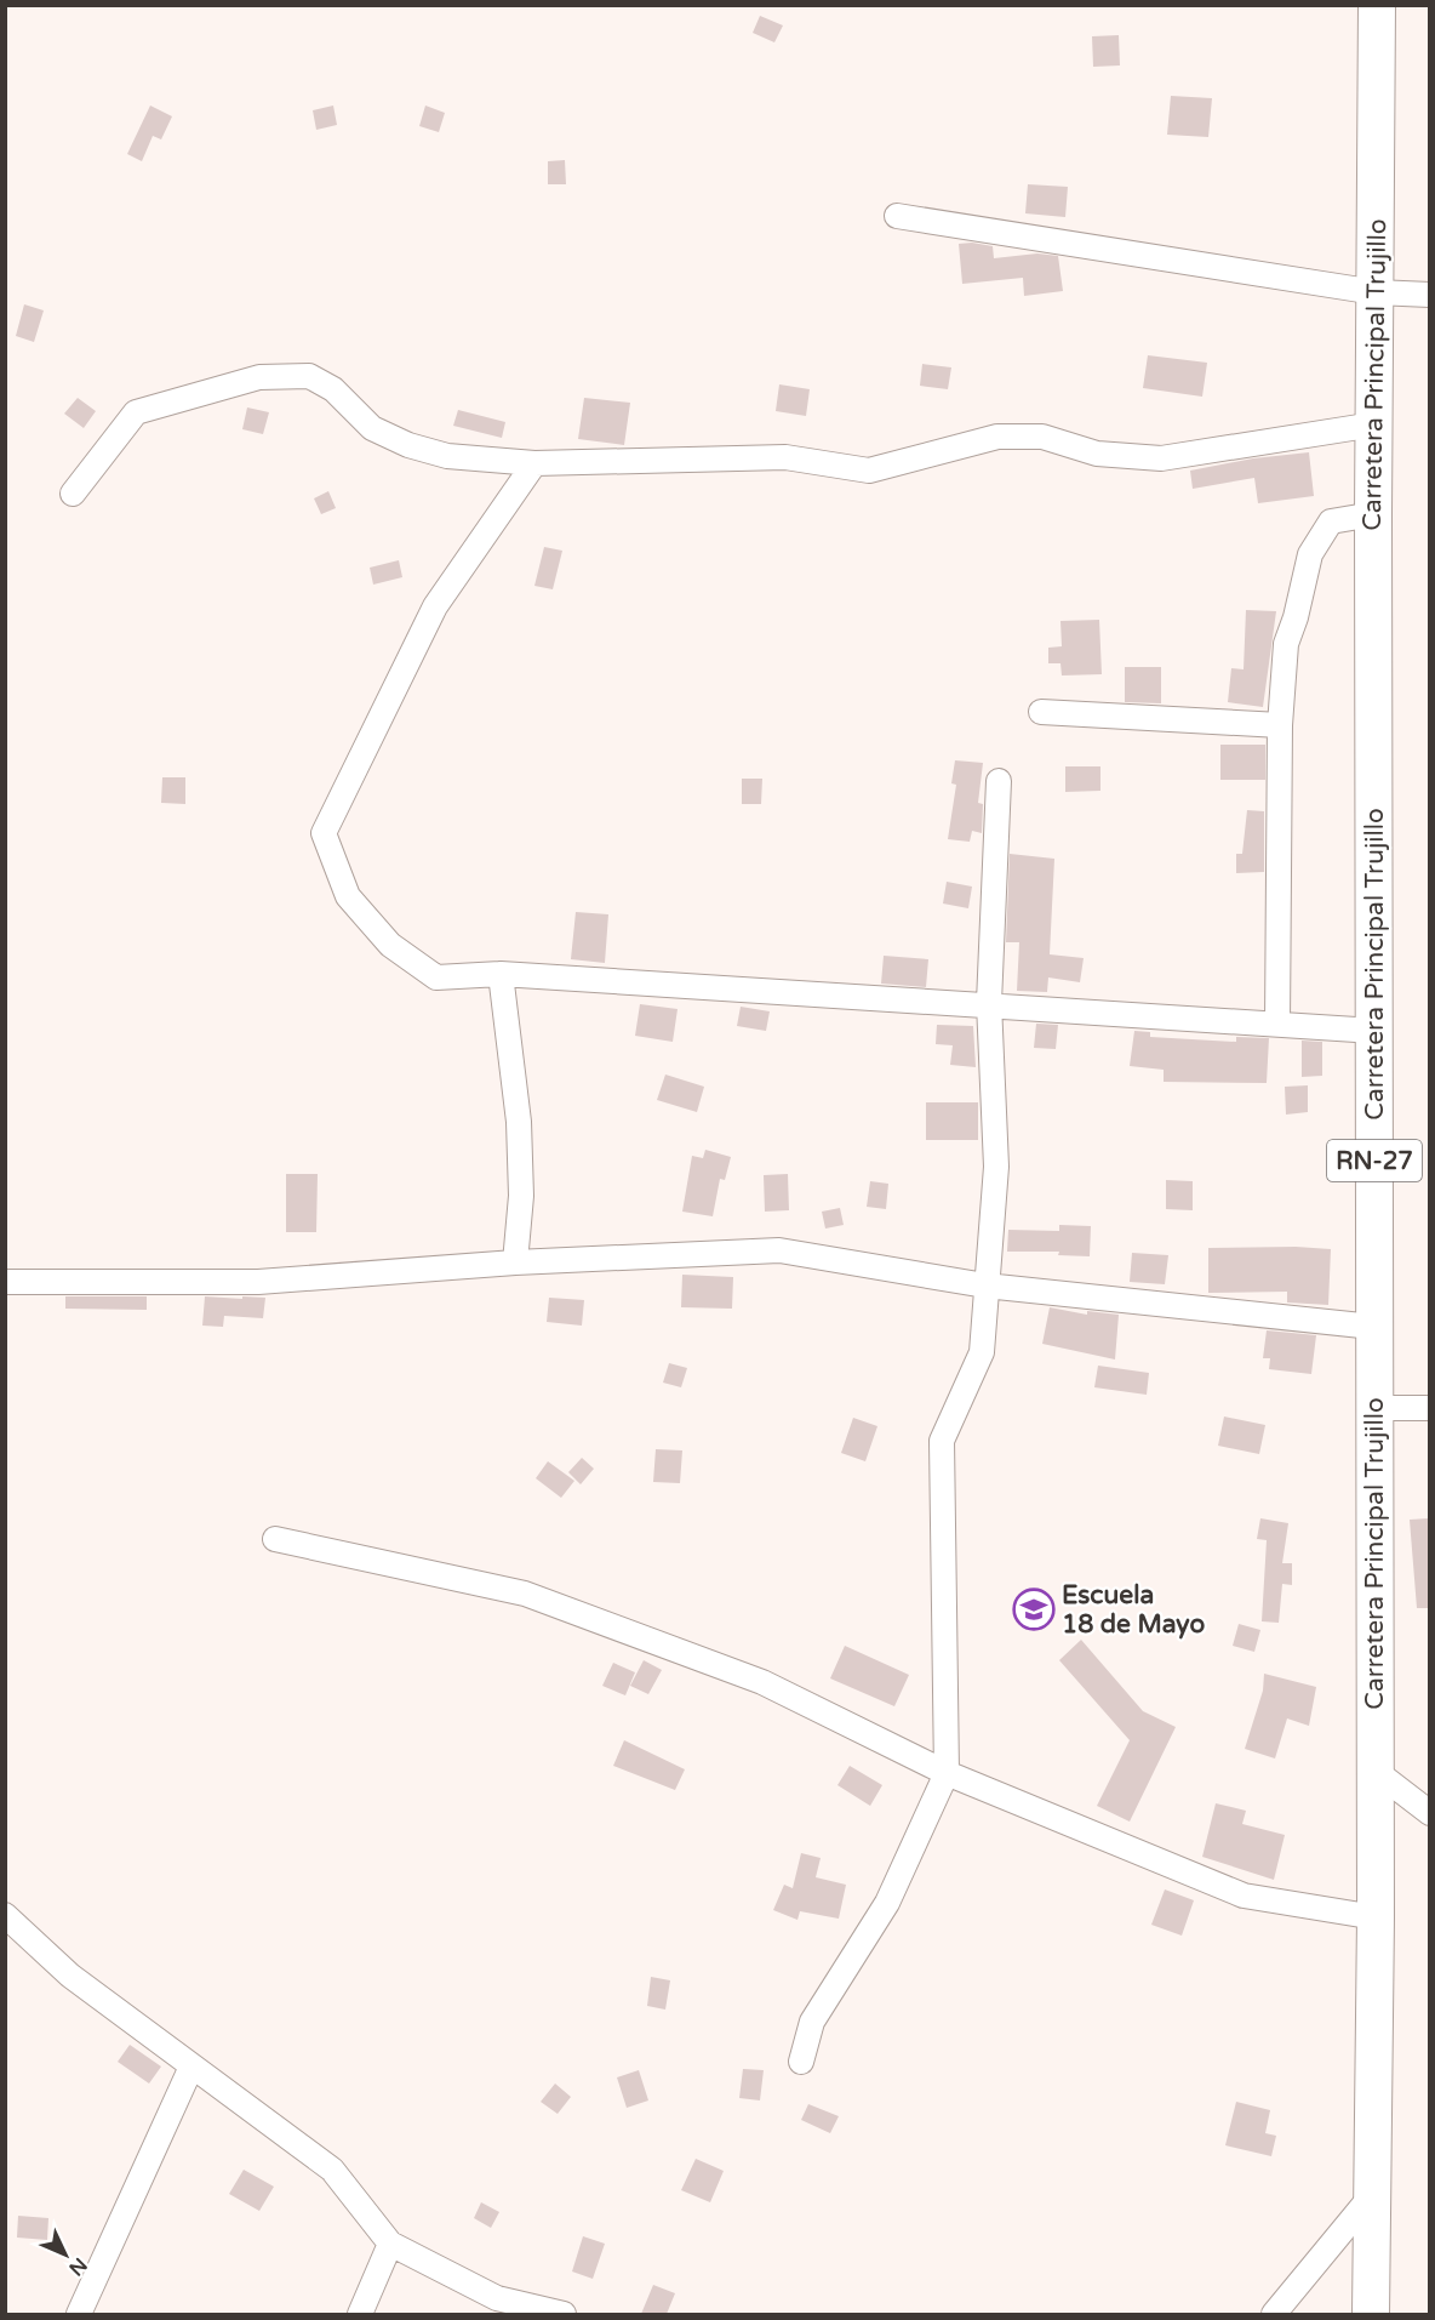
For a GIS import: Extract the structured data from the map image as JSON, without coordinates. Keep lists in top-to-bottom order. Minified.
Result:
{"streets":{"main road":["Carretera Principal Trujillo","RN-27"]},"places":{"school or university":["Escuela 18 de Mayo"]},"north":"bottom right"}
